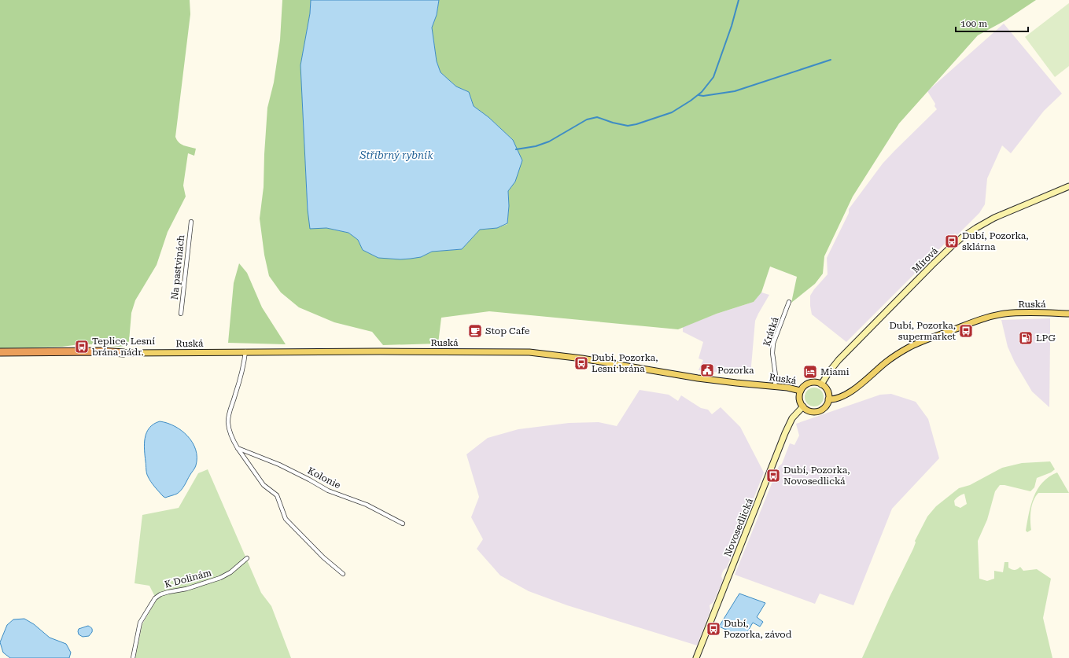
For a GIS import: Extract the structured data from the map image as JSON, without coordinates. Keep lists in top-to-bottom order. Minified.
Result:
{"streets":{"main road":["Ruská"],"street":["Mírová","Na pastvinách","Krátká","Kolonie","Novosedlická","K Dolinám"]},"crossings":[["Mírová","Ruská"],["Mírová","Novosedlická"],["Ruská","Krátká"],["Ruská","Novosedlická"]],"water":["Stříbrný rybník"],"places":{"bus stop":["Dubí, Pozorka, sklárna","Dubí, Pozorka, supermarket","Teplice, Lesní brána nádr.","Dubí, Pozorka, Lesní brána","Dubí, Pozorka, Novosedlická","Dubí, Pozorka, závod"],"cafe":["Stop Cafe"],"fuel station":["LPG"],"public building":["Pozorka"],"hotel":["Miami"]},"scale_bar":"100 m"}
